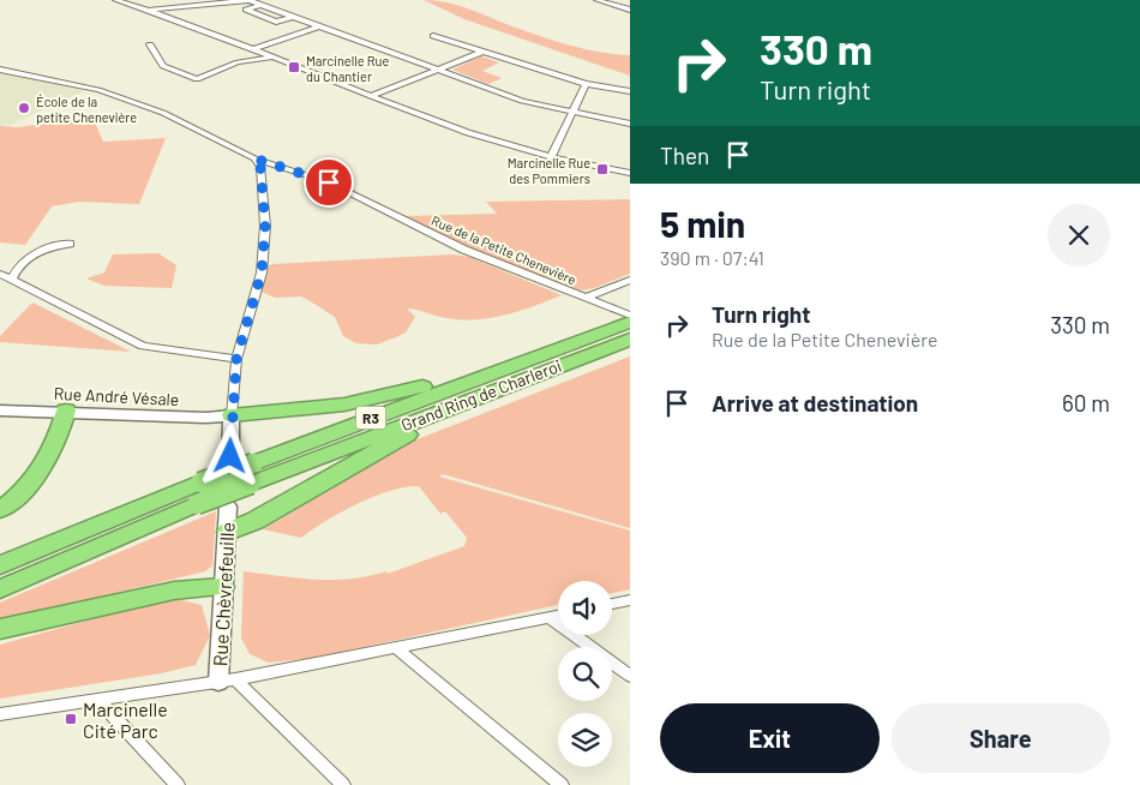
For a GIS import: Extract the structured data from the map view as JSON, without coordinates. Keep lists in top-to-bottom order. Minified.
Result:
{"streets":{"highway":["Grand Ring de Charleroi","R3"],"street":["Rue de la Petite Chenevière","Rue André Vésale","Rue Chèvrefeuille"]},"crossings":[["Rue de la Petite Chenevière","Grand Ring de Charleroi"]],"places":{"transit":["Marcinelle Rue du Chantier","Marcinelle Rue des Pommiers","Marcinelle Cité Parc"],"other":["École de la petite Chenevière"]},"page":{"turn":["330 m","Turn right"],"then":"Then","heading":["5 min","390 m · 07:41"],"list":[{"name":"Turn right","note":"Rue de la Petite Chenevière","value":"330 m"},{"name":"Arrive at destination","value":"60 m"}],"buttons":["Exit","Share"]}}
